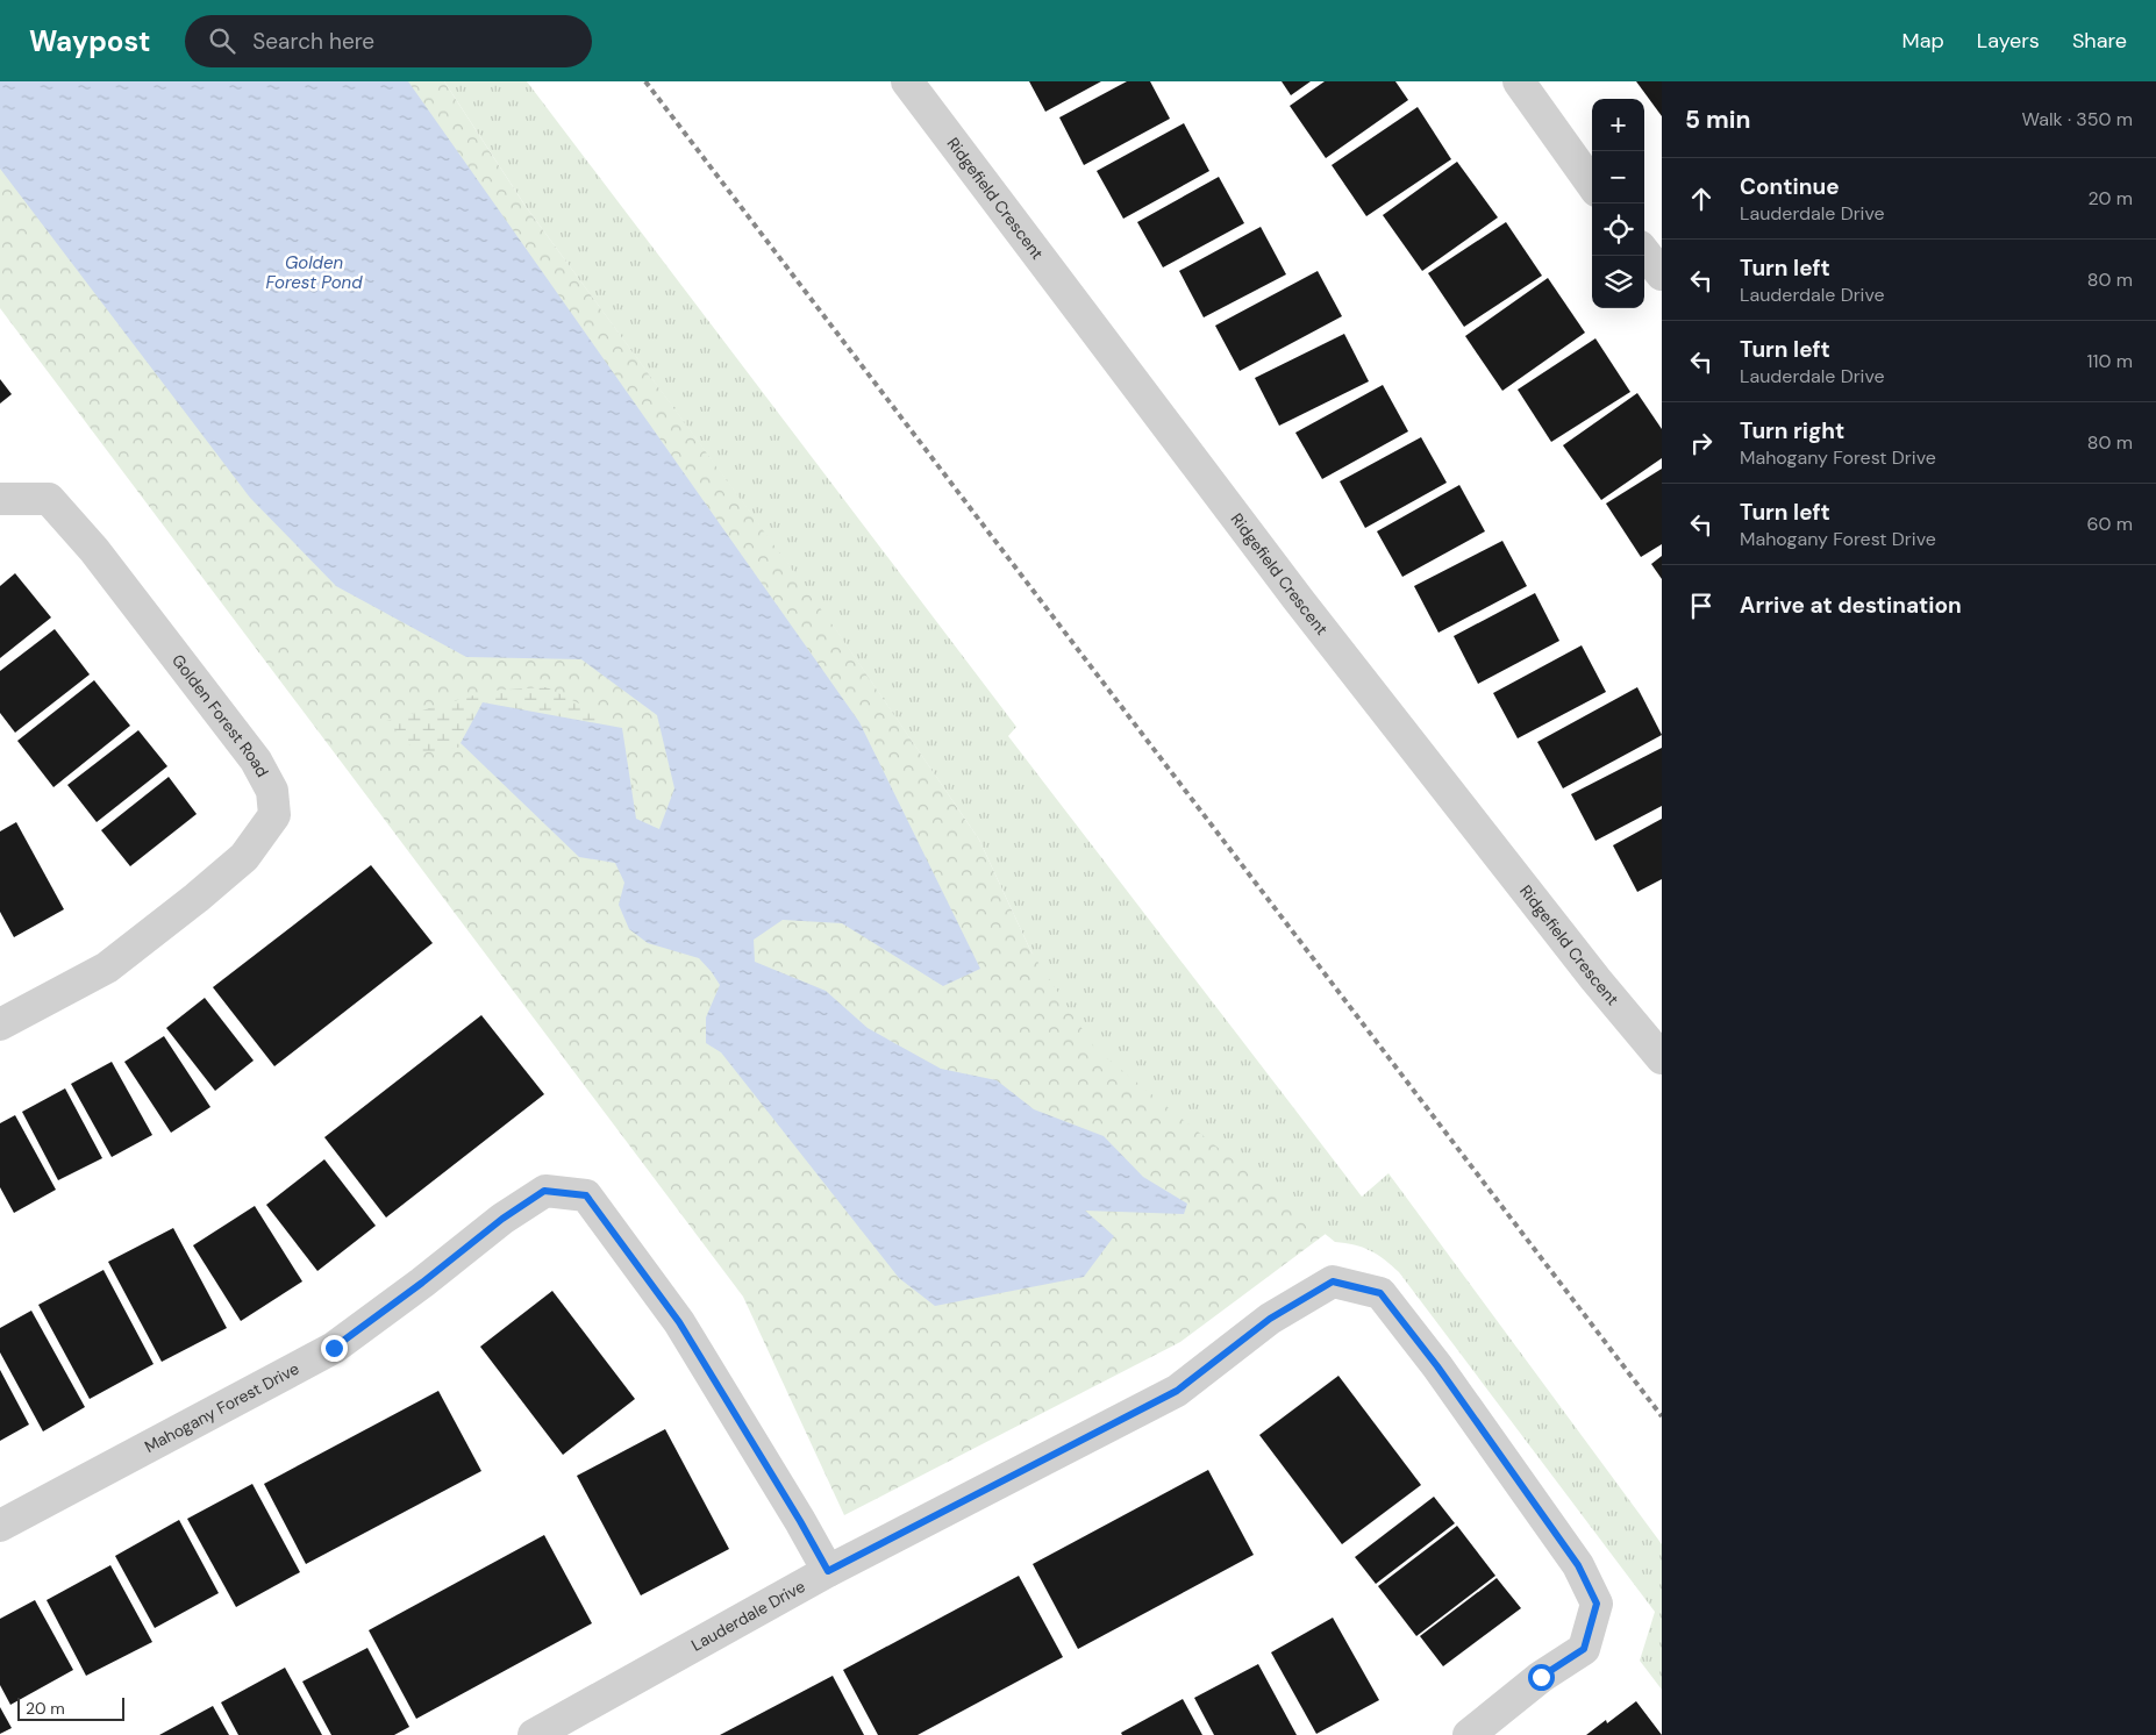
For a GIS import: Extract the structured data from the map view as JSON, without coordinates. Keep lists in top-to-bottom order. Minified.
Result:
{"streets":{"street":["Ridgefield Crescent","Golden Forest Road","Mahogany Forest Drive","Lauderdale Drive"]},"crossings":[["Mahogany Forest Drive","Lauderdale Drive"]],"water":["Golden Forest Pond"],"scale_bar":"20 m","page":{"header":"Waypost","search":"Search here","nav":["Map","Layers","Share"],"heading":["5 min","Walk · 350 m"],"map_buttons":["+","−"],"list":[["Continue","Lauderdale Drive","20 m"],["Turn left","Lauderdale Drive","80 m"],["Turn left","Lauderdale Drive","110 m"],["Turn right","Mahogany Forest Drive","80 m"],["Turn left","Mahogany Forest Drive","60 m"],"Arrive at destination"],"scale":"20 m"}}
